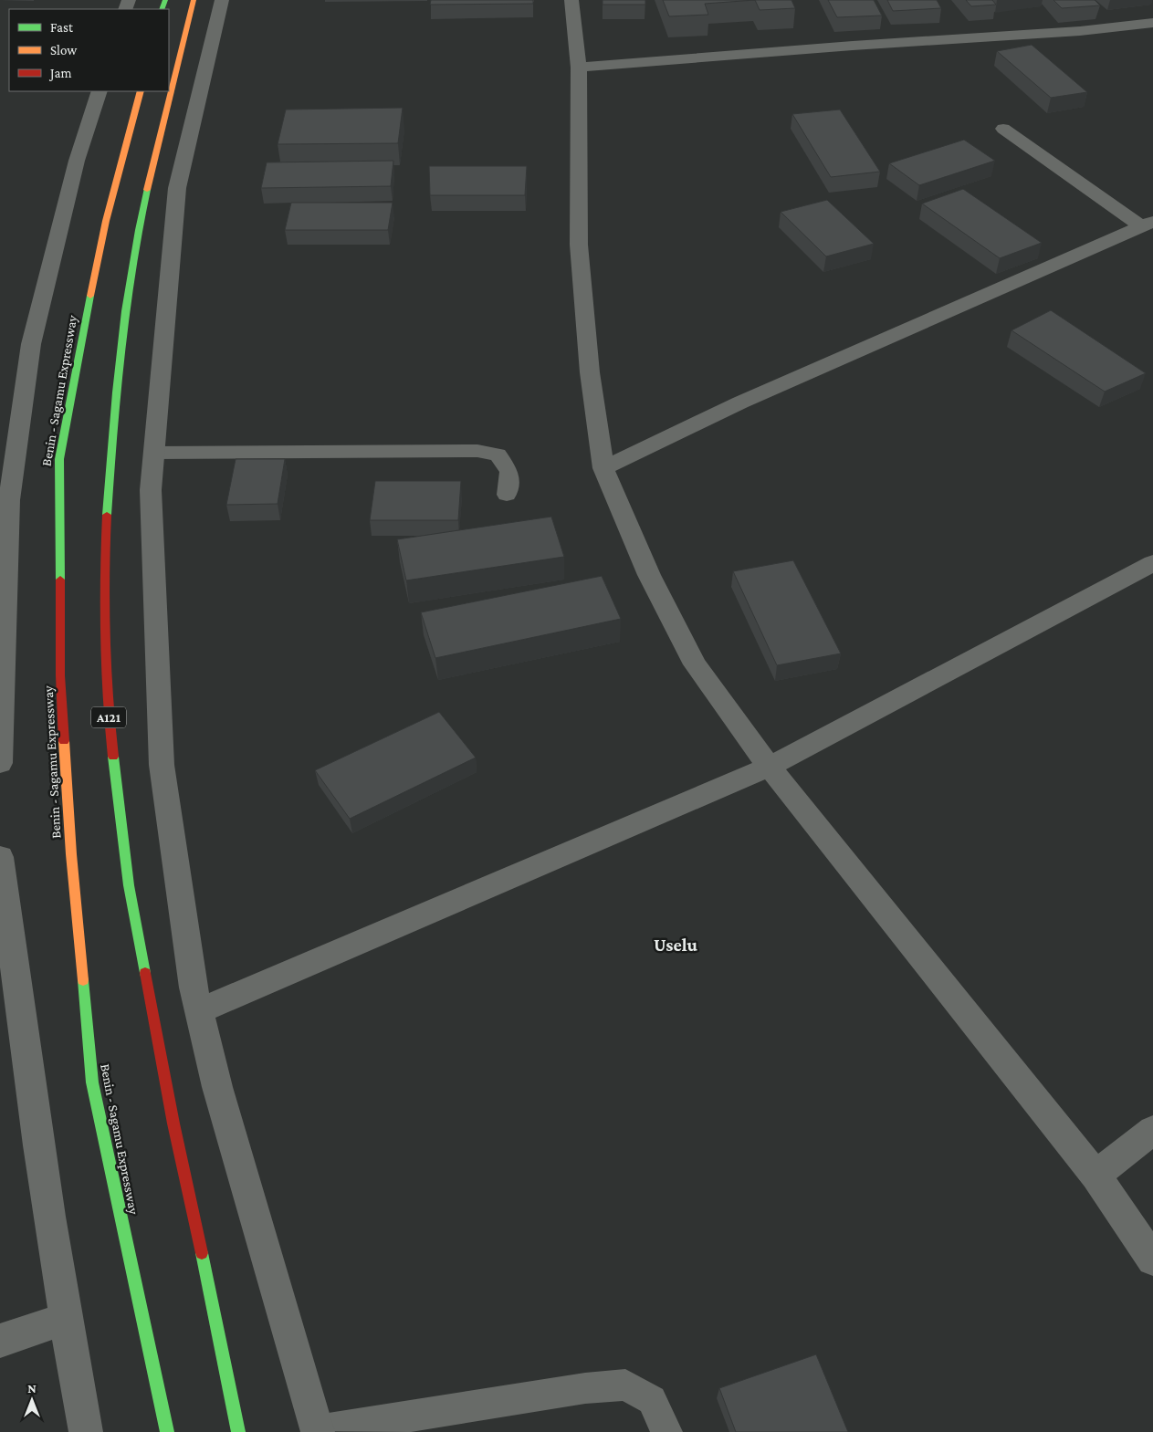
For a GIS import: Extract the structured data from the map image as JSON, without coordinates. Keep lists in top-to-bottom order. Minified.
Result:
{"streets":{"highway":["Benin - Sagamu Expressway","A121"]},"districts":["Uselu"],"legend":["Fast","Slow","Jam"],"north":"top"}
